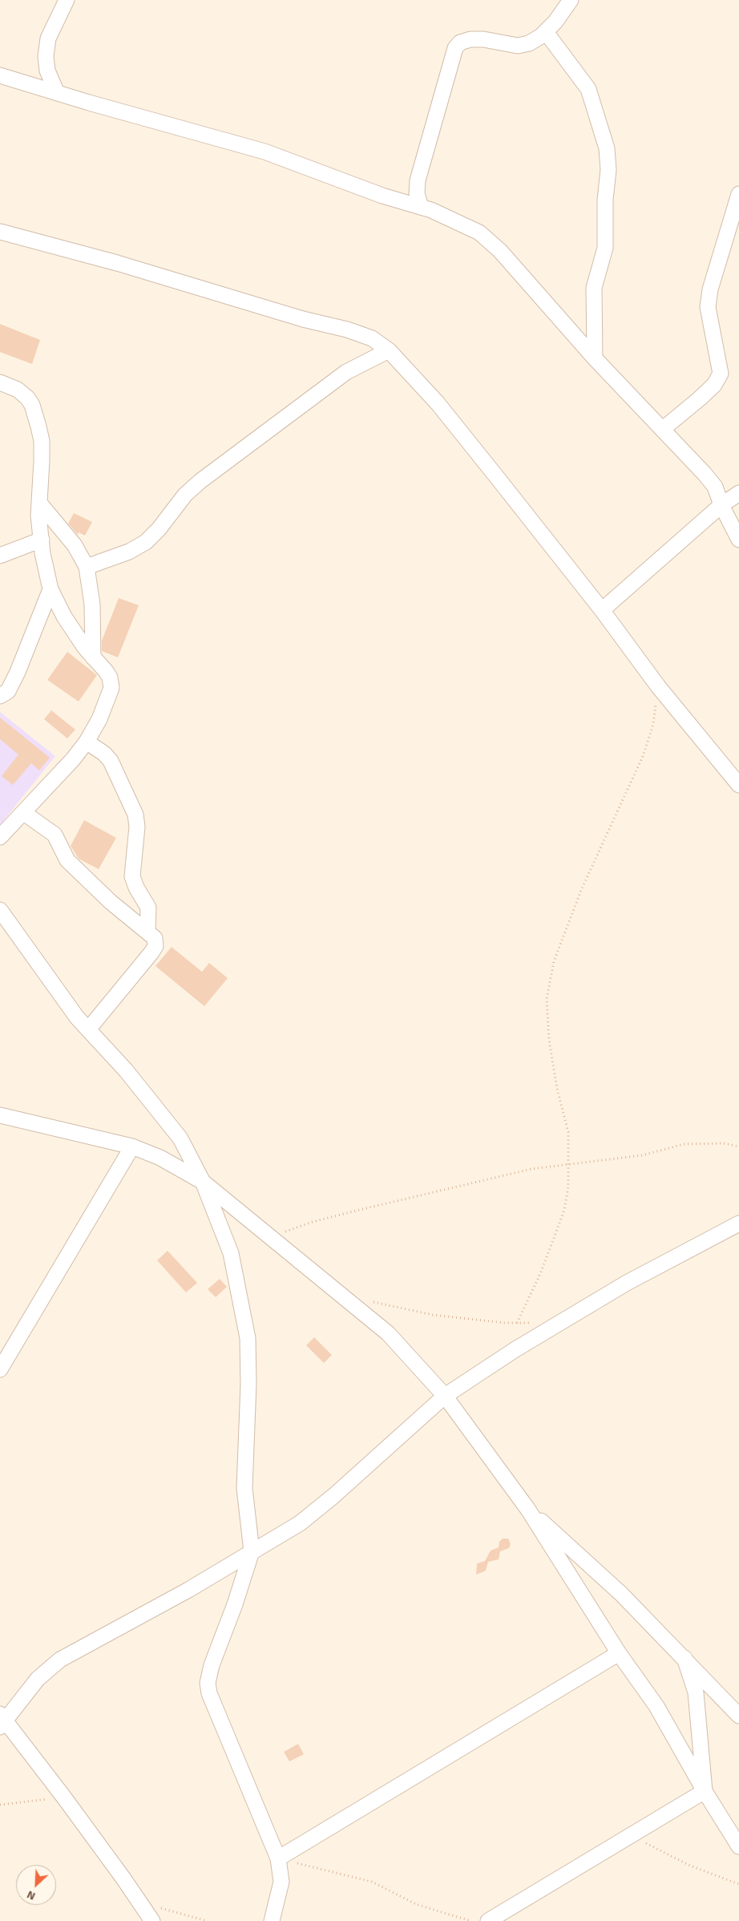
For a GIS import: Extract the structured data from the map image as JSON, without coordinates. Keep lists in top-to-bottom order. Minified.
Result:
{"north":"bottom left"}
